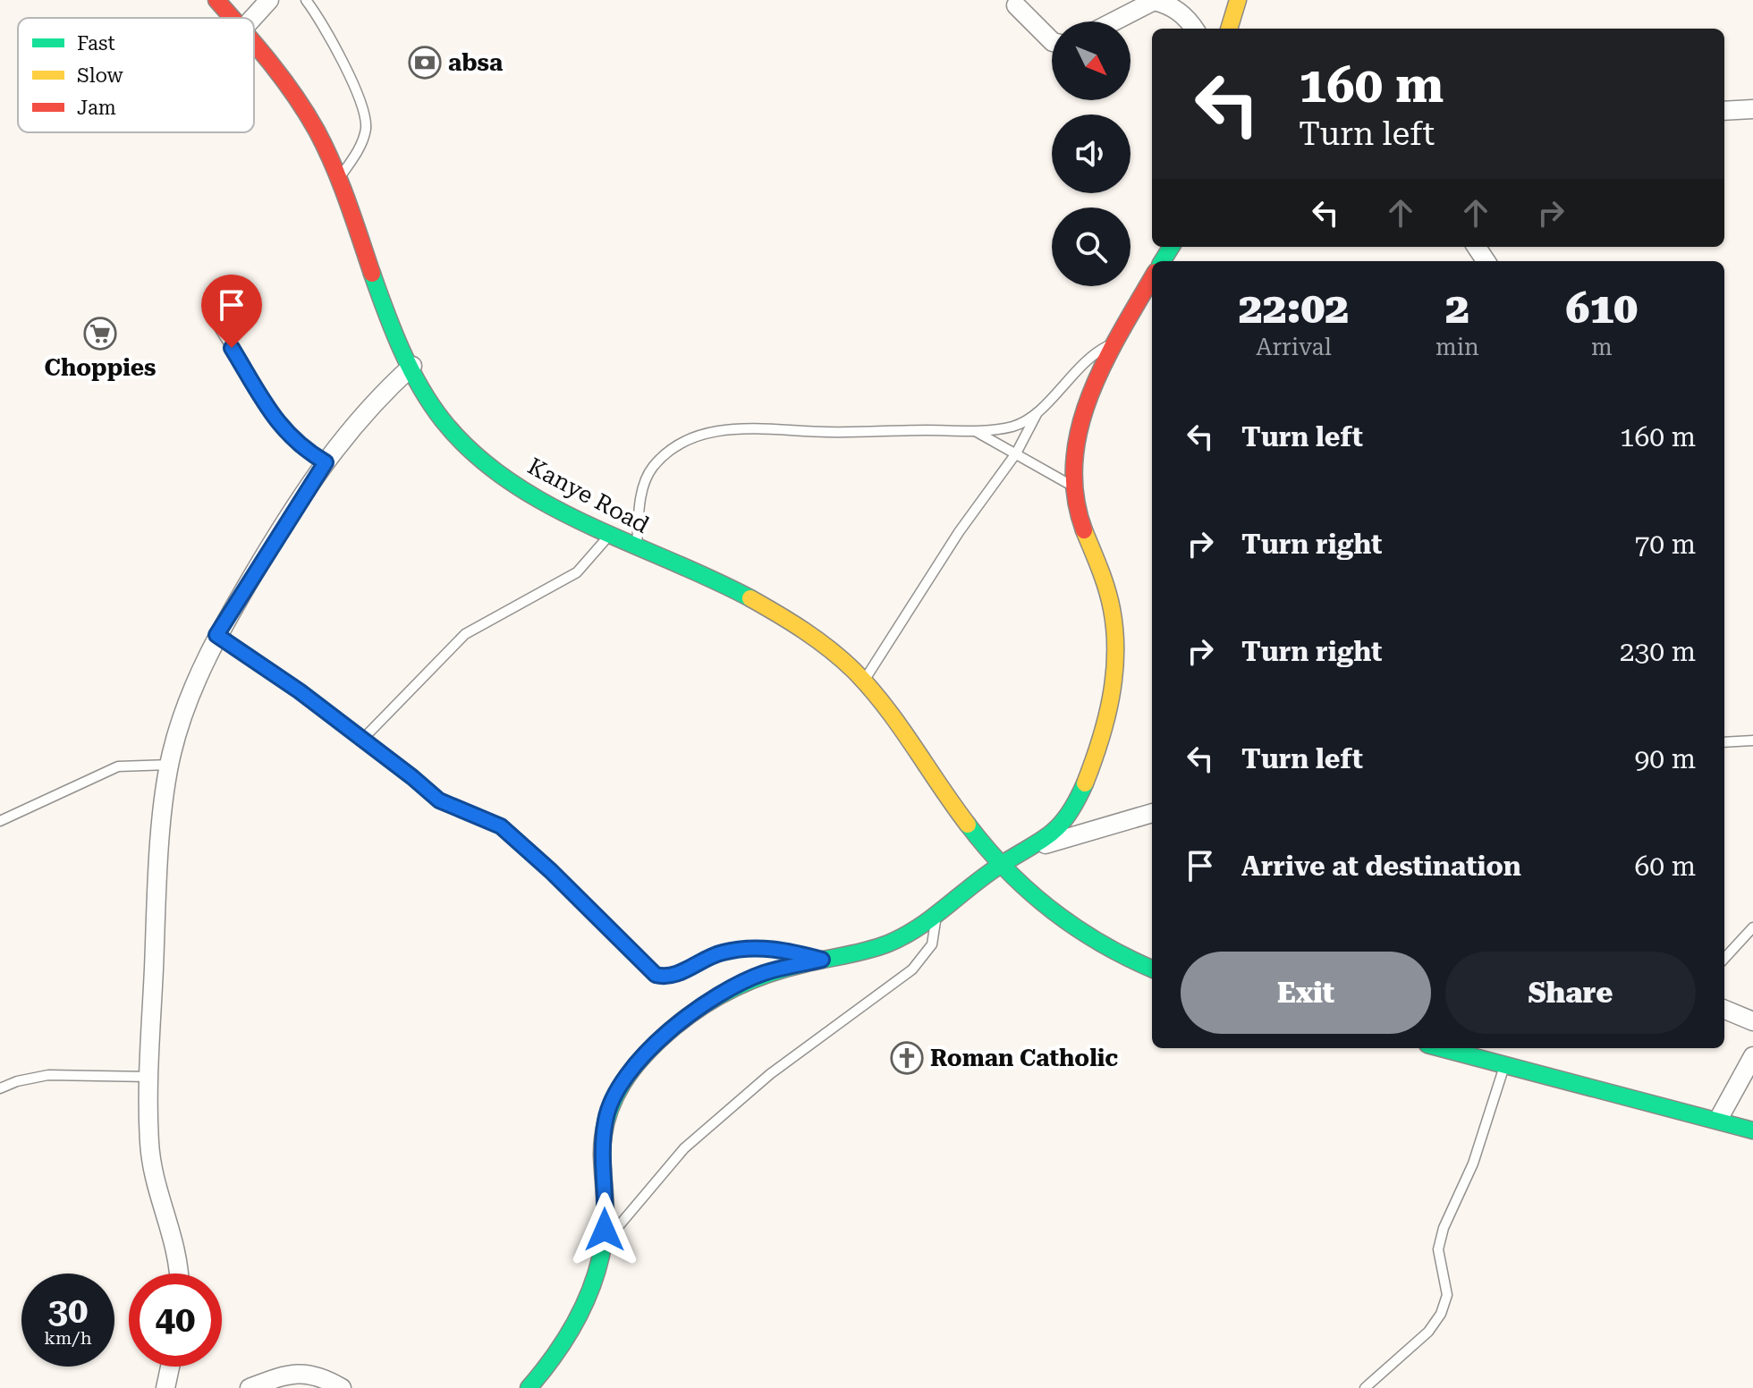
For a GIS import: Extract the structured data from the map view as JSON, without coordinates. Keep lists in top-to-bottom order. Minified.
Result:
{"streets":{"main road":["Kanye Road"]},"places":{"bank":["absa"],"supermarket":["Choppies"],"church":["Roman Catholic"]},"legend":["Fast","Slow","Jam"],"north":"bottom right","page":{"turn":["160 m","Turn left"],"eta":["22:02","Arrival","2","min","610","m"],"list":[{"name":"Turn left","value":"160 m"},{"name":"Turn right","value":"70 m"},{"name":"Turn right","value":"230 m"},{"name":"Turn left","value":"90 m"},{"name":"Arrive at destination","value":"60 m"}],"buttons":["Exit","Share"],"speed":"30 km/h","limit":"40"}}
